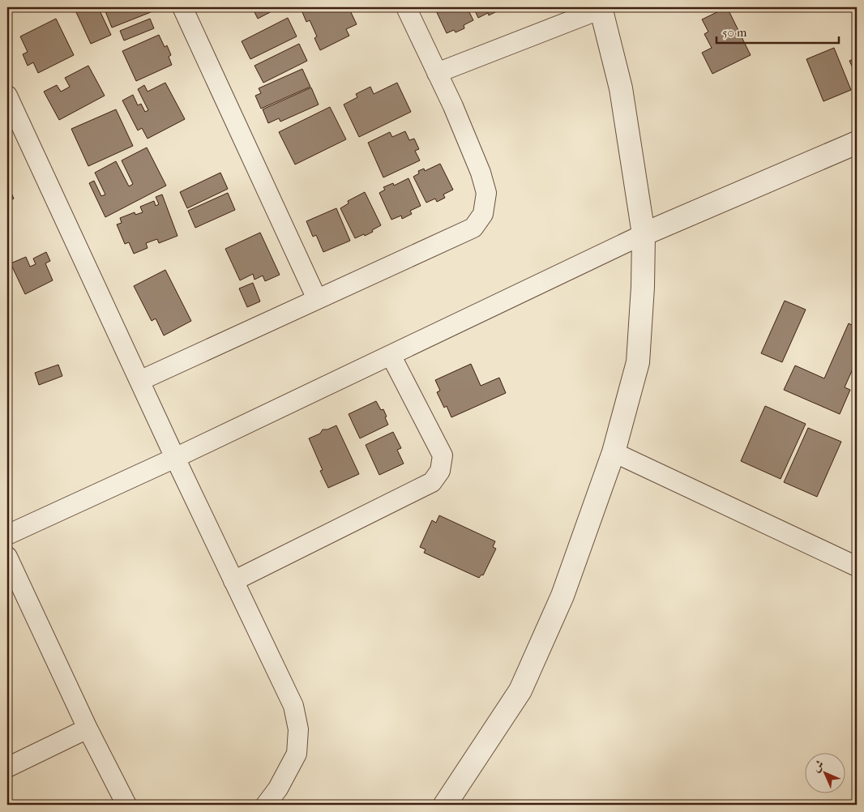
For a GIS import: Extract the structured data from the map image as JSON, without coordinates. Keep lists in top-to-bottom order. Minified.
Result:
{"scale_bar":"50 m","north":"top left"}
